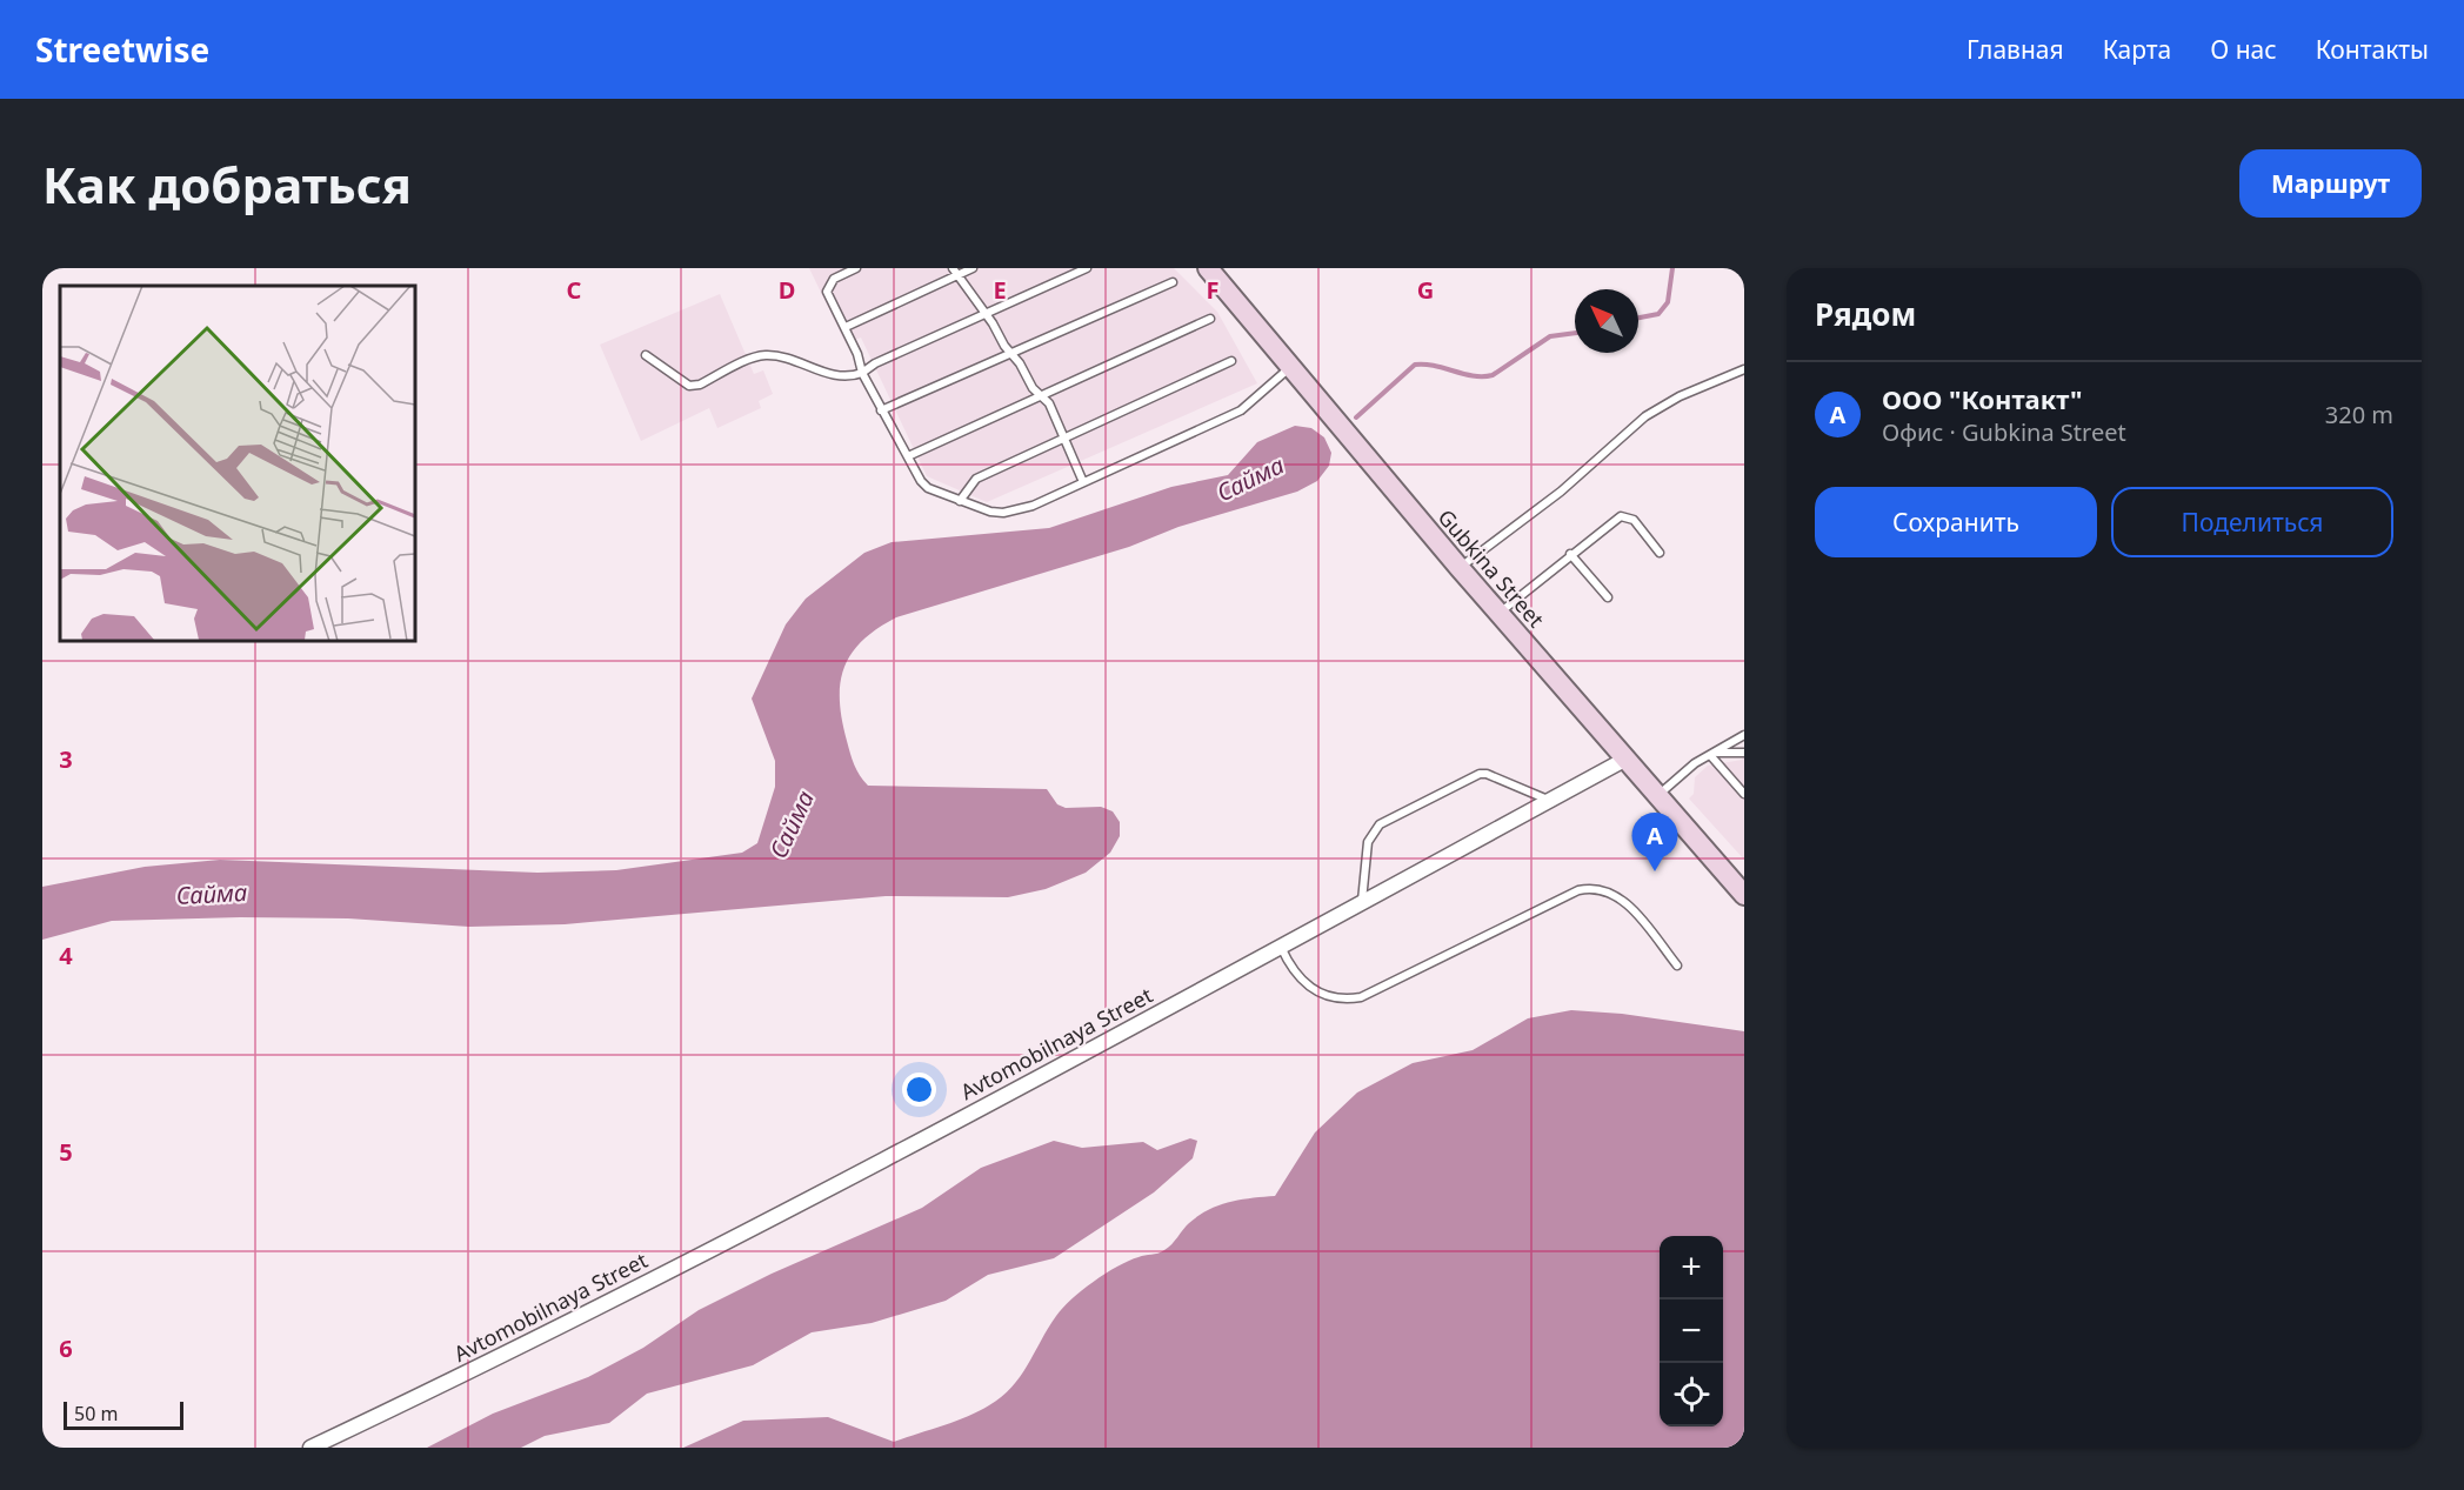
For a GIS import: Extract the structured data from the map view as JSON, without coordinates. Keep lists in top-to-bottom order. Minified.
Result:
{"streets":{"street":["Gubkina Street","Avtomobilnaya Street"]},"crossings":[["Gubkina Street","Avtomobilnaya Street"]],"water":["Сайма"],"scale_bar":"50 m","north":"top left","page":{"header":"Streetwise","nav":["Главная","Карта","О нас","Контакты"],"buttons":["Маршрут",["Сохранить","Поделиться"]],"title":"Как добраться","heading":"Рядом","list":[{"mark":"A","name":"ООО \"Контакт\"","note":"Офис · Gubkina Street","value":"320 m"}],"pins":"A","map_buttons":["+","−"],"scale":"50 m"},"grid":{"columns":["C","D","E","F","G"],"rows":["3","4","5","6"]}}
